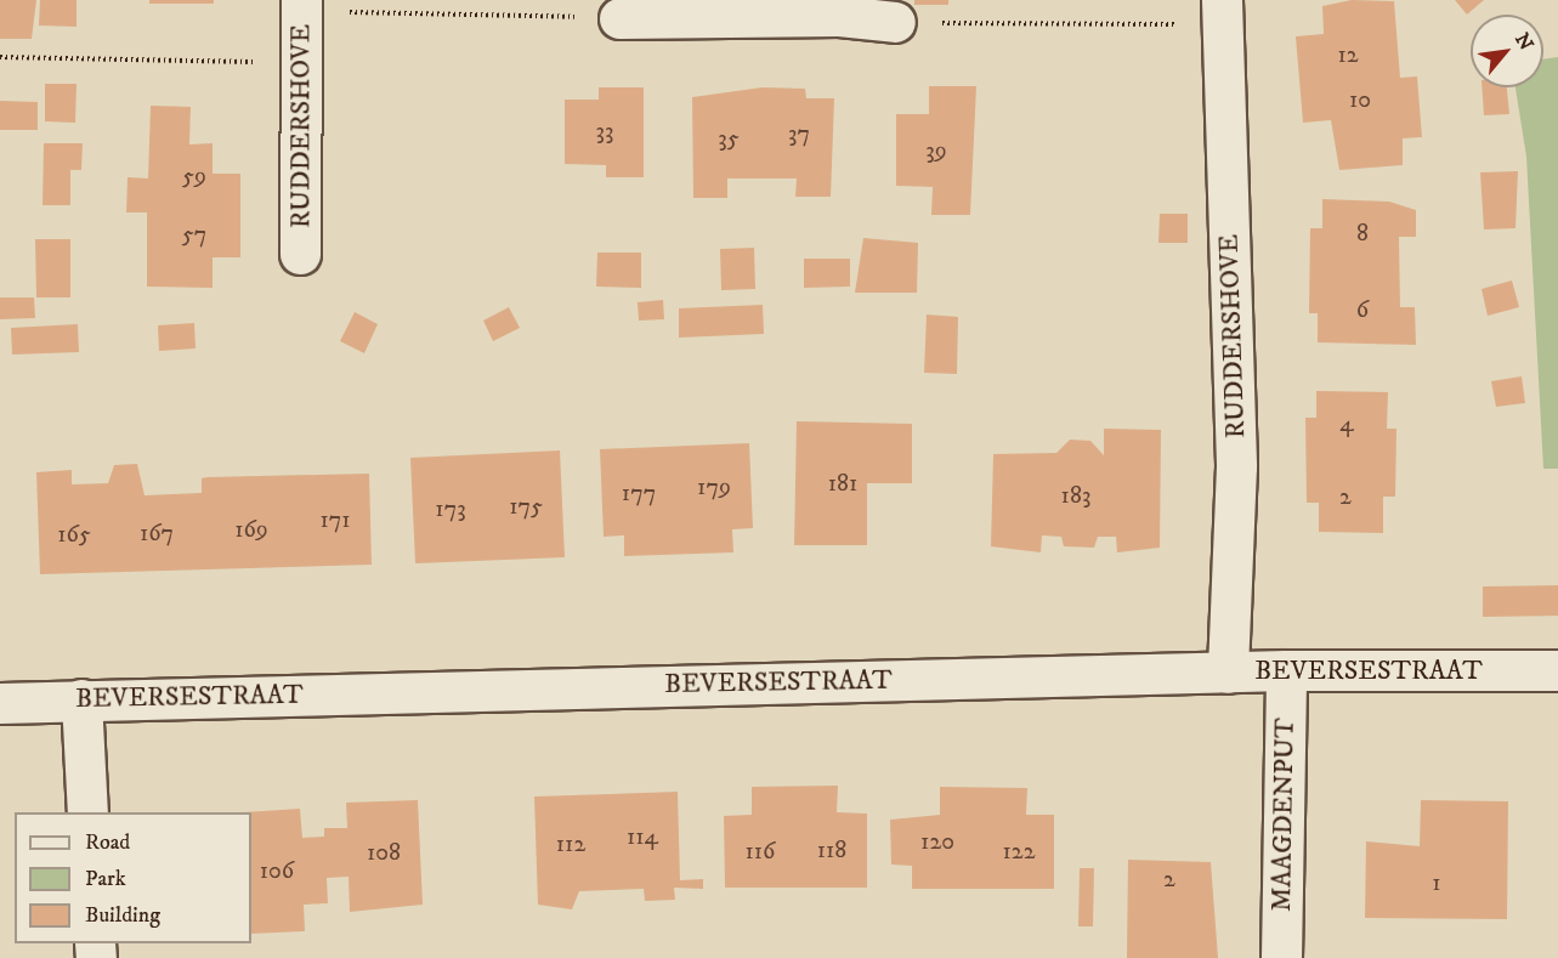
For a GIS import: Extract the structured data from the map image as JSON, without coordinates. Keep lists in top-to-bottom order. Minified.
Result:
{"streets":{"street":["RUDDERSHOVE","BEVERSESTRAAT","MAAGDENPUT"]},"crossings":[["RUDDERSHOVE","BEVERSESTRAAT"],["BEVERSESTRAAT","MAAGDENPUT"]],"house_numbers":["12","10","33","37","35","39","59","8","57","6","4","181","179","177","183","2","175","173","171","169","167","165","114","120","112","118","116","122","108","106","2","1"],"legend":["Road","Park","Building"],"north":"top right"}
